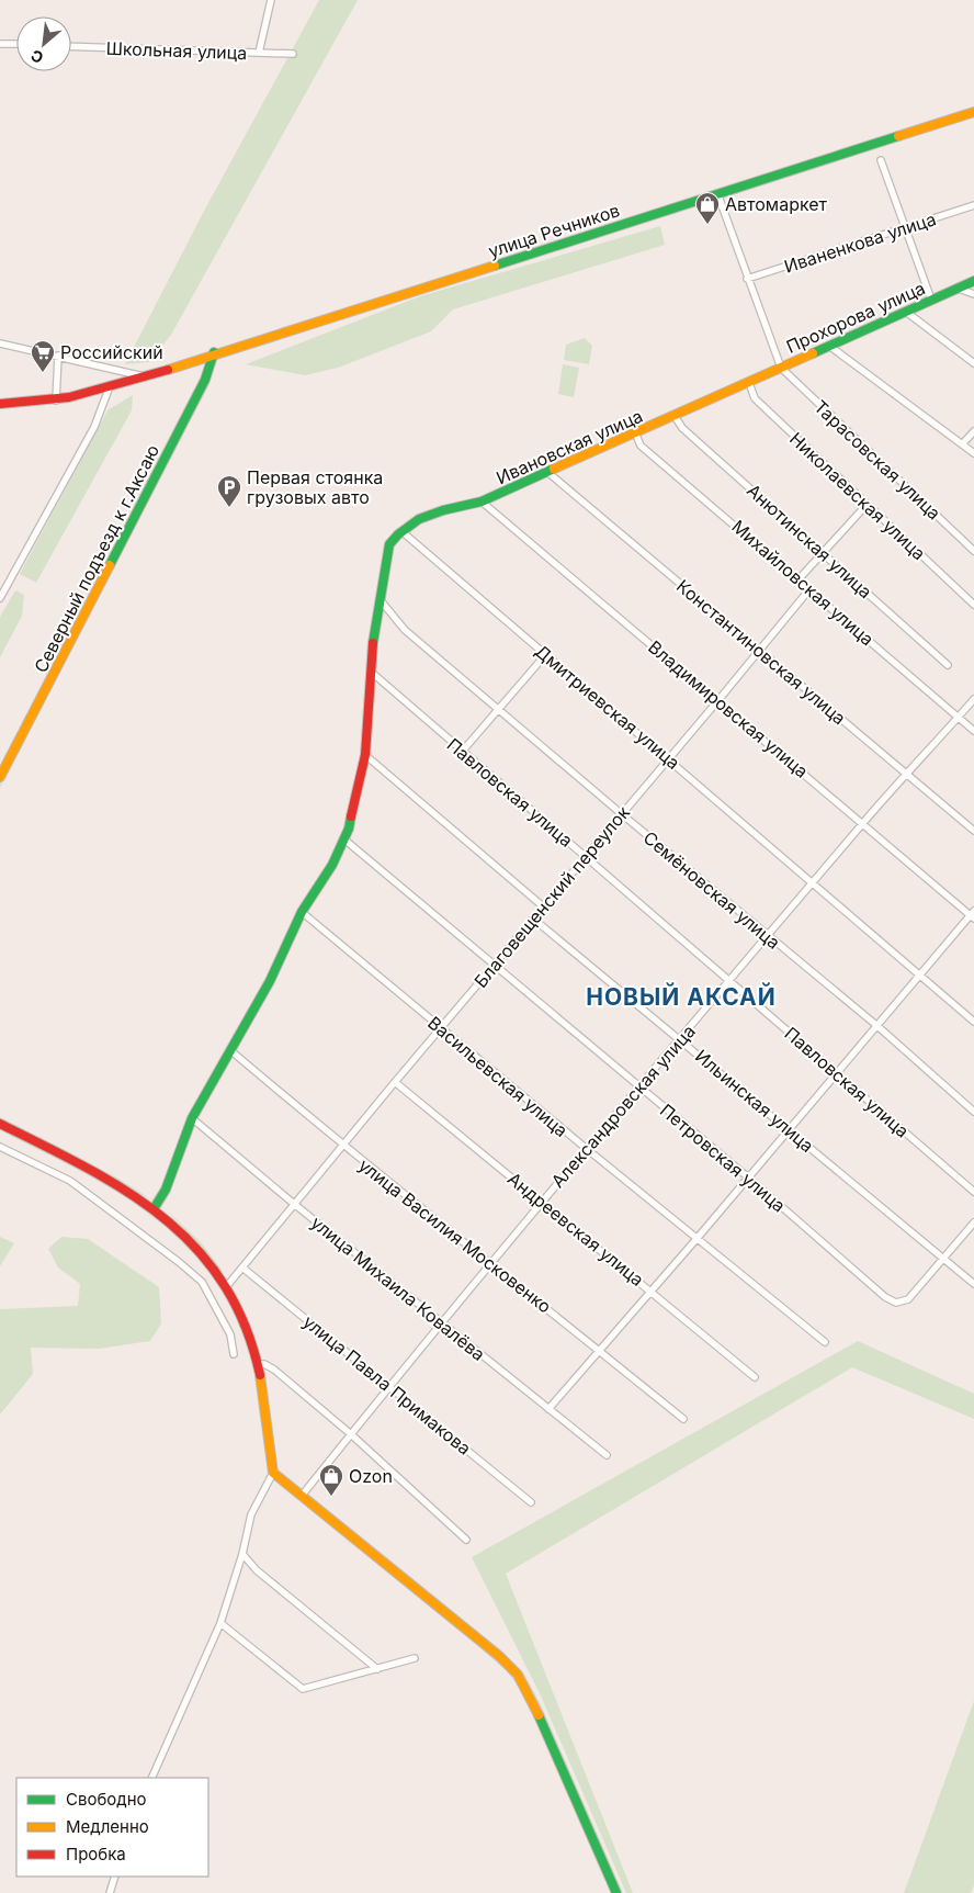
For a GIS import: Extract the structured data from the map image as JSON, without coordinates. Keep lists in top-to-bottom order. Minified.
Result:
{"streets":{"street":["Школьная улица","улица Речников","Иваненкова улица","Прохорова улица","Ивановская улица","Тарасовская улица","Николаевская улица","Анютинская улица","Северный подъезд к г.Аксаю","Михайловская улица","Константиновская улица","Дмитриевская улица","Владимировская улица","Павловская улица","Семёновская улица","Благовещенский переулок","Васильевская улица","Ильинская улица","Александровская улица","Петровская улица","Андреевская улица","улица Василия Московенко","улица Михаила Ковалёва","улица Павла Примакова"]},"crossings":[["улица Речников","Северный подъезд к г.Аксаю"],["Прохорова улица","Ивановская улица"],["Прохорова улица","Тарасовская улица"],["Прохорова улица","Николаевская улица"],["Ивановская улица","Николаевская улица"],["Ивановская улица","Анютинская улица"],["Ивановская улица","Михайловская улица"],["Ивановская улица","Константиновская улица"],["Ивановская улица","Дмитриевская улица"],["Ивановская улица","Владимировская улица"],["Михайловская улица","Благовещенский переулок"],["Михайловская улица","Александровская улица"],["Константиновская улица","Благовещенский переулок"],["Константиновская улица","Александровская улица"],["Дмитриевская улица","Благовещенский переулок"],["Дмитриевская улица","Александровская улица"],["Владимировская улица","Благовещенский переулок"],["Владимировская улица","Александровская улица"],["Павловская улица","Благовещенский переулок"],["Павловская улица","Александровская улица"],["Семёновская улица","Благовещенский переулок"],["Семёновская улица","Александровская улица"],["Благовещенский переулок","Васильевская улица"],["Благовещенский переулок","Ильинская улица"],["Благовещенский переулок","Петровская улица"],["Благовещенский переулок","Андреевская улица"],["Благовещенский переулок","улица Василия Московенко"],["Благовещенский переулок","улица Михаила Ковалёва"],["Благовещенский переулок","улица Павла Примакова"],["Васильевская улица","Александровская улица"],["Ильинская улица","Александровская улица"],["Ильинская улица","Петровская улица"],["Александровская улица","Петровская улица"],["Александровская улица","Андреевская улица"],["Александровская улица","улица Василия Московенко"],["Александровская улица","улица Михаила Ковалёва"],["Александровская улица","улица Павла Примакова"]],"districts":["НОВЫЙ АКСАЙ"],"places":{"shop":["Автомаркет","Ozon"],"supermarket":["Российский"],"parking":["Первая стоянка грузовых авто"]},"legend":["Свободно","Медленно","Пробка"],"north":"bottom left"}
